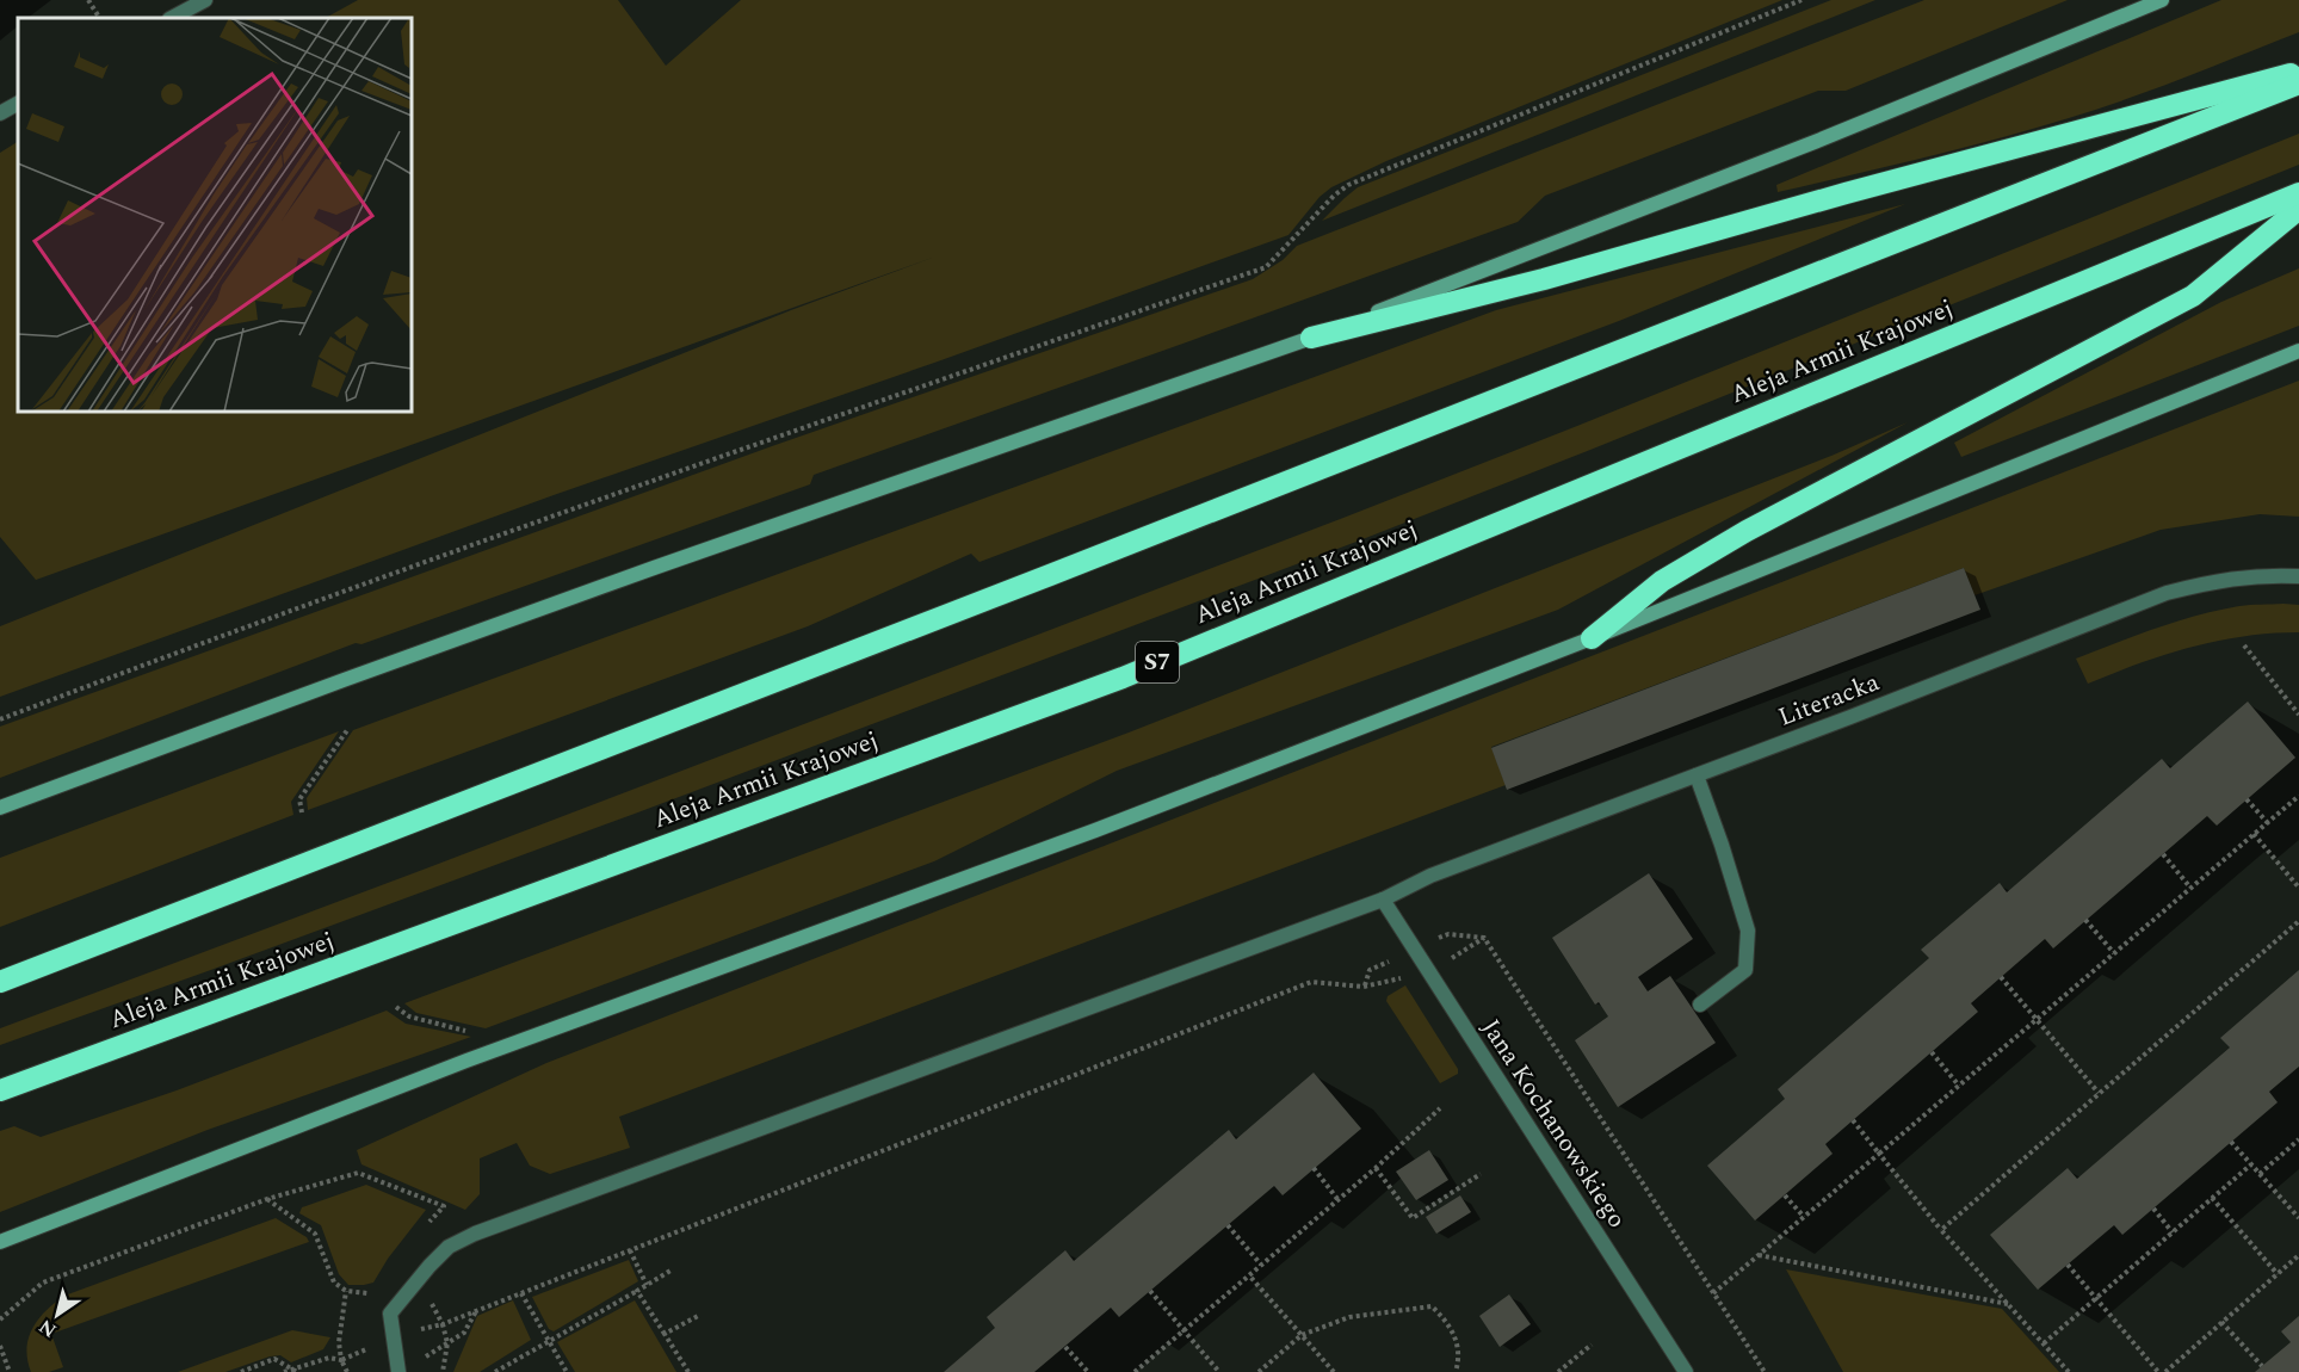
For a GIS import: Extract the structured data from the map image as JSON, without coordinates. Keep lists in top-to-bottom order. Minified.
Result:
{"streets":{"highway":["Aleja Armii Krajowej","S7"],"street":["Literacka","Jana Kochanowskiego"]},"crossings":[["Literacka","Jana Kochanowskiego"]],"north":"bottom left"}
